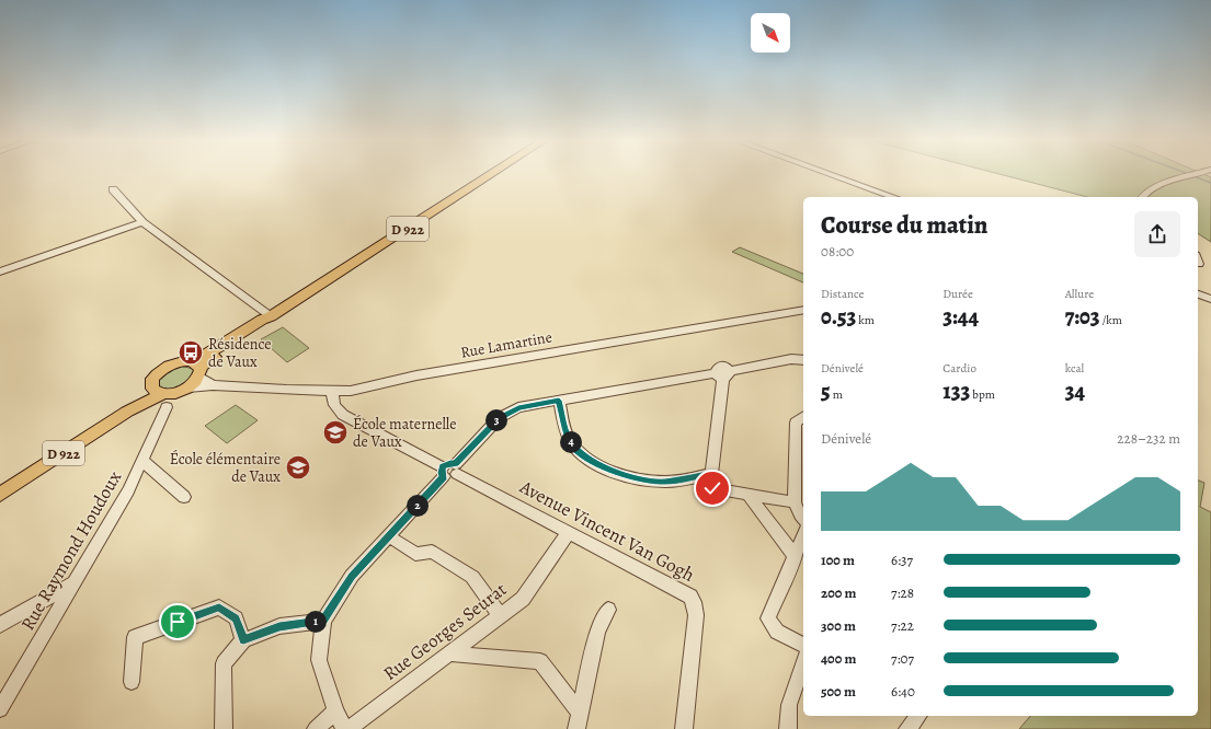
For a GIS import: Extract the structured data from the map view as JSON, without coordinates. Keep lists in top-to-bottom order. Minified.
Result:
{"streets":{"main road":["D 922"],"street":["Rue Lamartine","Avenue Vincent Van Gogh","Rue Raymond Houdoux","Rue Georges Seurat"]},"crossings":[["D 922","Rue Lamartine"],["D 922","Rue Raymond Houdoux"],["Rue Lamartine","Avenue Vincent Van Gogh"],["Avenue Vincent Van Gogh","Rue Georges Seurat"]],"places":{"bus stop":["Résidence de Vaux"],"school or university":["École maternelle de Vaux","École élémentaire de Vaux"]},"north":"bottom right","page":{"heading":["Course du matin","08:00"],"stats":[["Distance","0.53 km"],["Durée","3:44"],["Allure","7:03 /km"],["Dénivelé","5 m"],["Cardio","133 bpm"],["kcal","34"]],"pins":["3","4","2","1"],"chart":["Dénivelé","228–232 m"],"list":[{"name":"100 m","note":"6:37"},{"name":"200 m","note":"7:28"},{"name":"300 m","note":"7:22"},{"name":"400 m","note":"7:07"},{"name":"500 m","note":"6:40"}]}}
